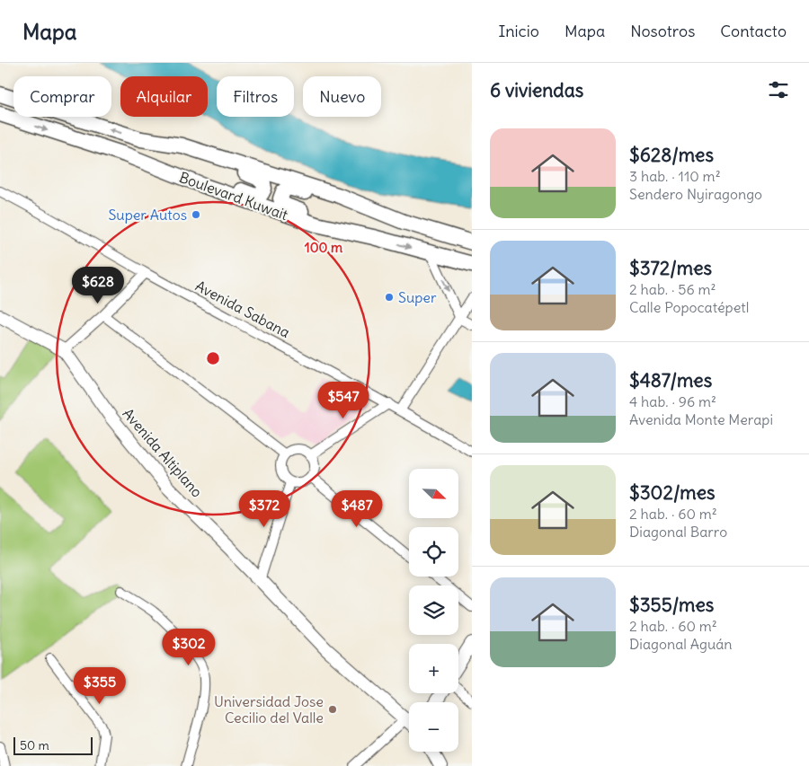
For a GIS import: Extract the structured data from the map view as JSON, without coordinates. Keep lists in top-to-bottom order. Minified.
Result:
{"streets":{"main road":["Boulevard Kuwait"],"street":["Avenida Sabana","Avenida Altiplano"]},"places":["Super Autos","Super","Universidad Jose Cecilio del Valle"],"scale_bar":"50 m","north":"bottom right","page":{"header":"Mapa","nav":["Inicio","Mapa","Nosotros","Contacto"],"heading":"6 viviendas","chip":["Comprar","Alquilar","Filtros","Nuevo"],"list":[{"name":"$628/mes","note":"3 hab. · 110 m² · Sendero Nyiragongo"},{"name":"$372/mes","note":"2 hab. · 56 m² · Calle Popocatépetl"},{"name":"$487/mes","note":"4 hab. · 96 m² · Avenida Monte Merapi"},{"name":"$302/mes","note":"2 hab. · 60 m² · Diagonal Barro"},{"name":"$355/mes","note":"2 hab. · 60 m² · Diagonal Aguán"}],"price":["$628","$547","$372","$487","$302","$355"],"map_buttons":["+","−"],"scale":"50 m"},"rings":["100 m"]}
